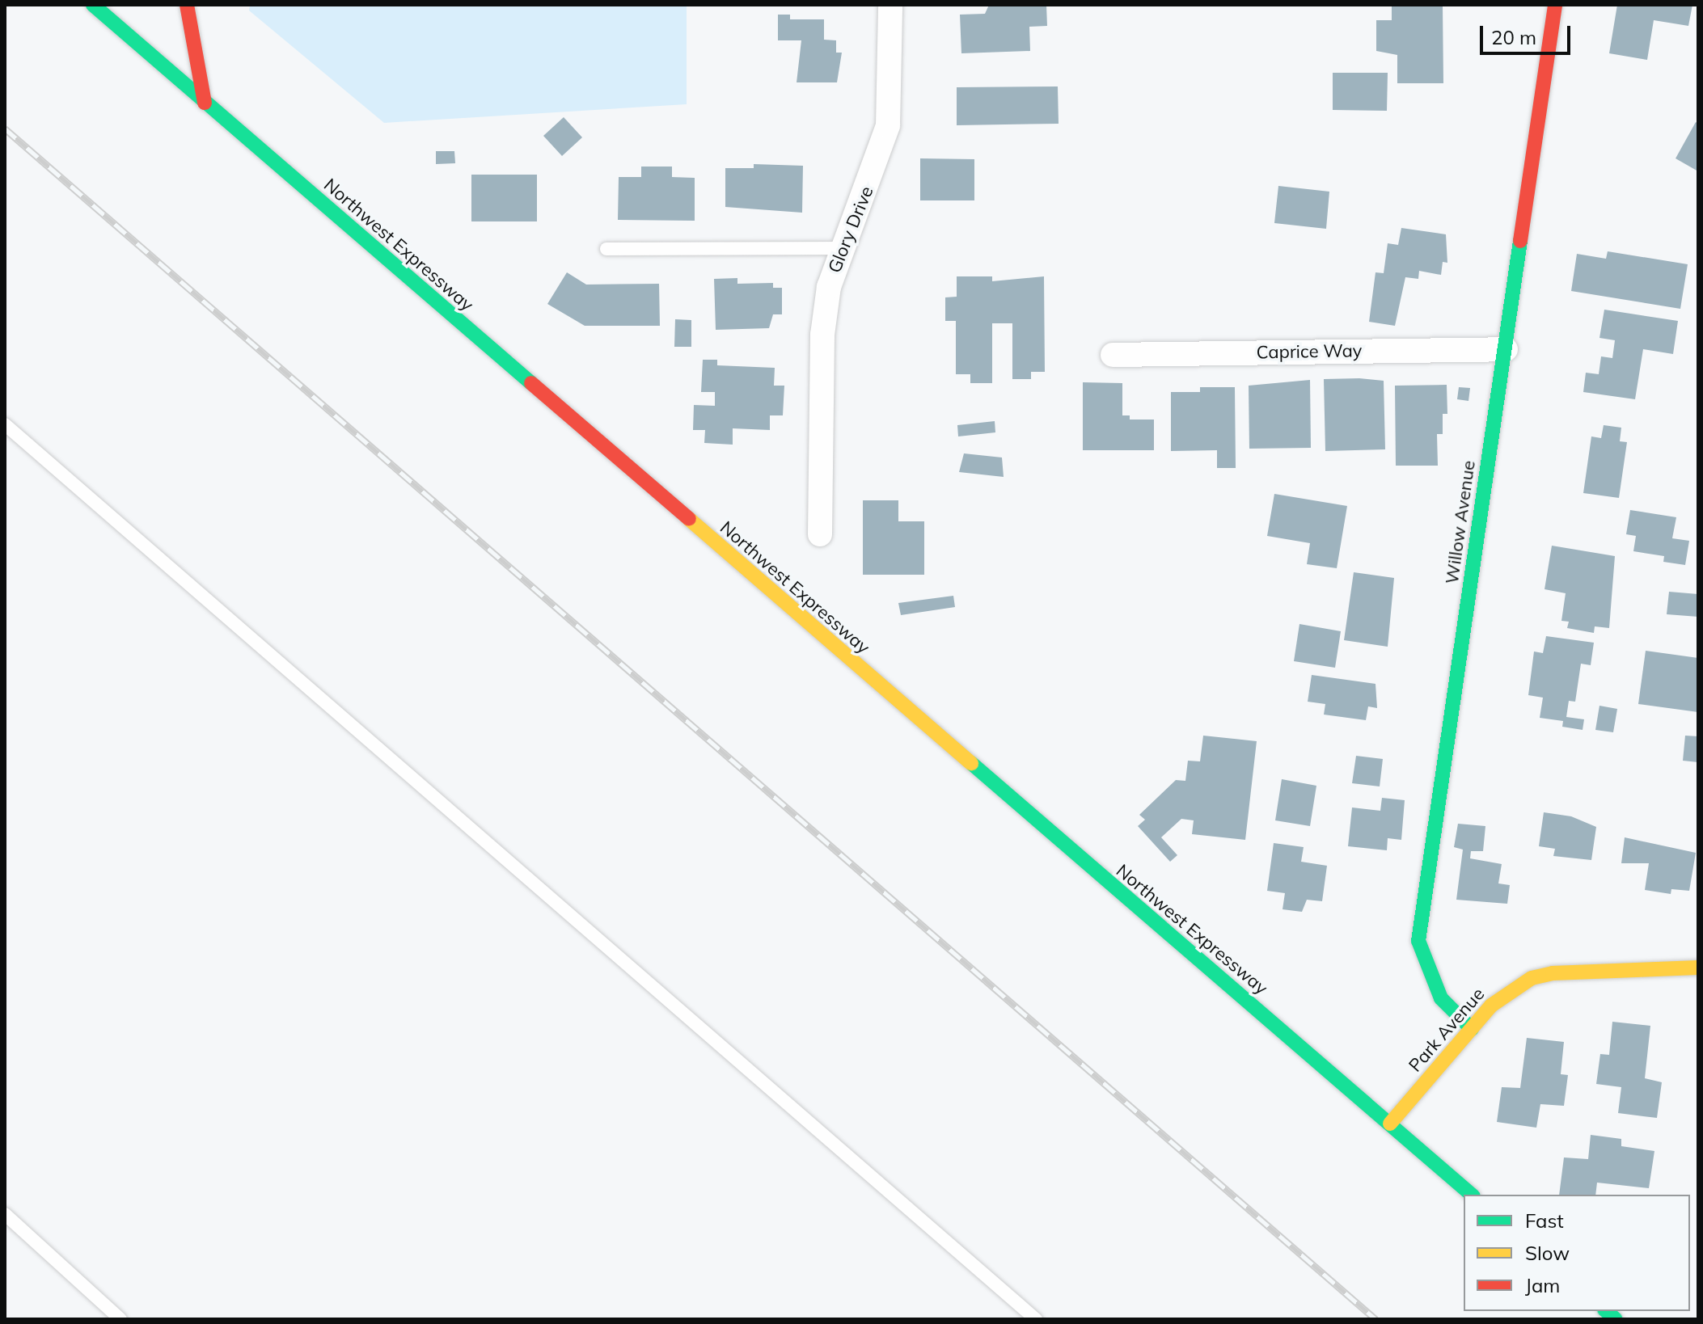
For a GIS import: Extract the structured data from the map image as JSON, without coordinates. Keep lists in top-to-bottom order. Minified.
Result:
{"streets":{"main road":["Northwest Expressway","Willow Avenue","Park Avenue"],"street":["Glory Drive","Caprice Way"]},"crossings":[["Northwest Expressway","Park Avenue"],["Caprice Way","Willow Avenue"],["Willow Avenue","Park Avenue"]],"legend":["Fast","Slow","Jam"],"scale_bar":"20 m"}
